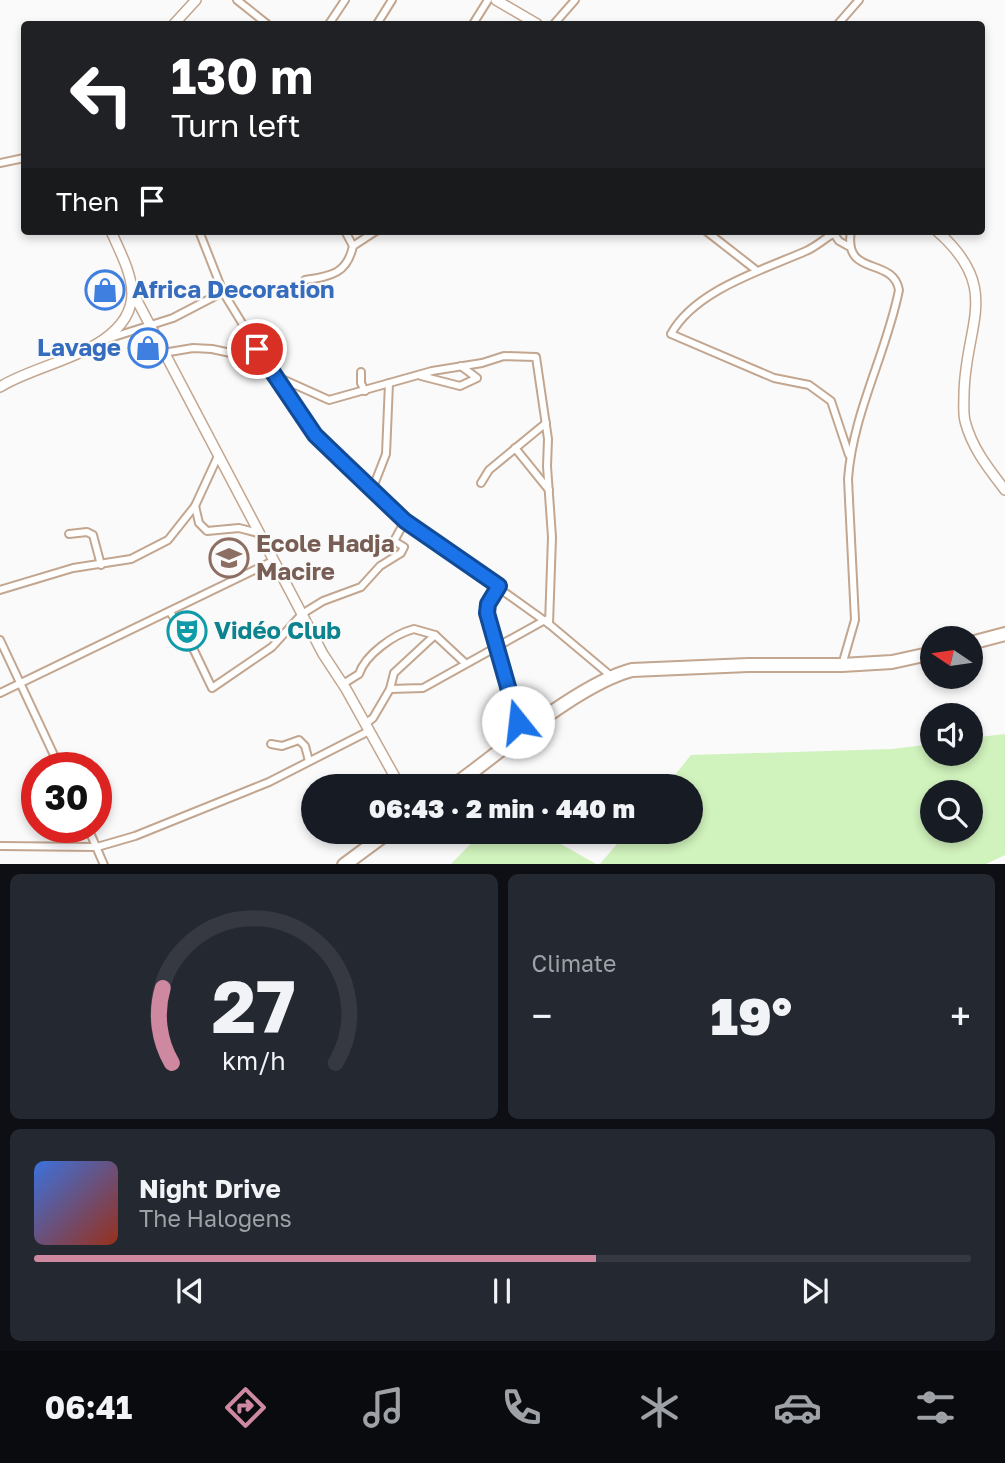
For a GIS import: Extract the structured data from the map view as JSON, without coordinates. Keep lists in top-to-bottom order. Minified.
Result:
{"places":{"shop":["Africa Decoration","Lavage"],"school or university":["Ecole Hadja Macire"],"theatre":["Vidéo Club"]},"north":"left","page":{"turn":["130 m","Turn left"],"then":"Then","limit":"30","trip":"06:43 · 2 min · 440 m","tile":"Climate","heat":["−","19°","+"],"song":["Night Drive","The Halogens"],"tabs":"06:41","gauge":["27","km/h"]}}
